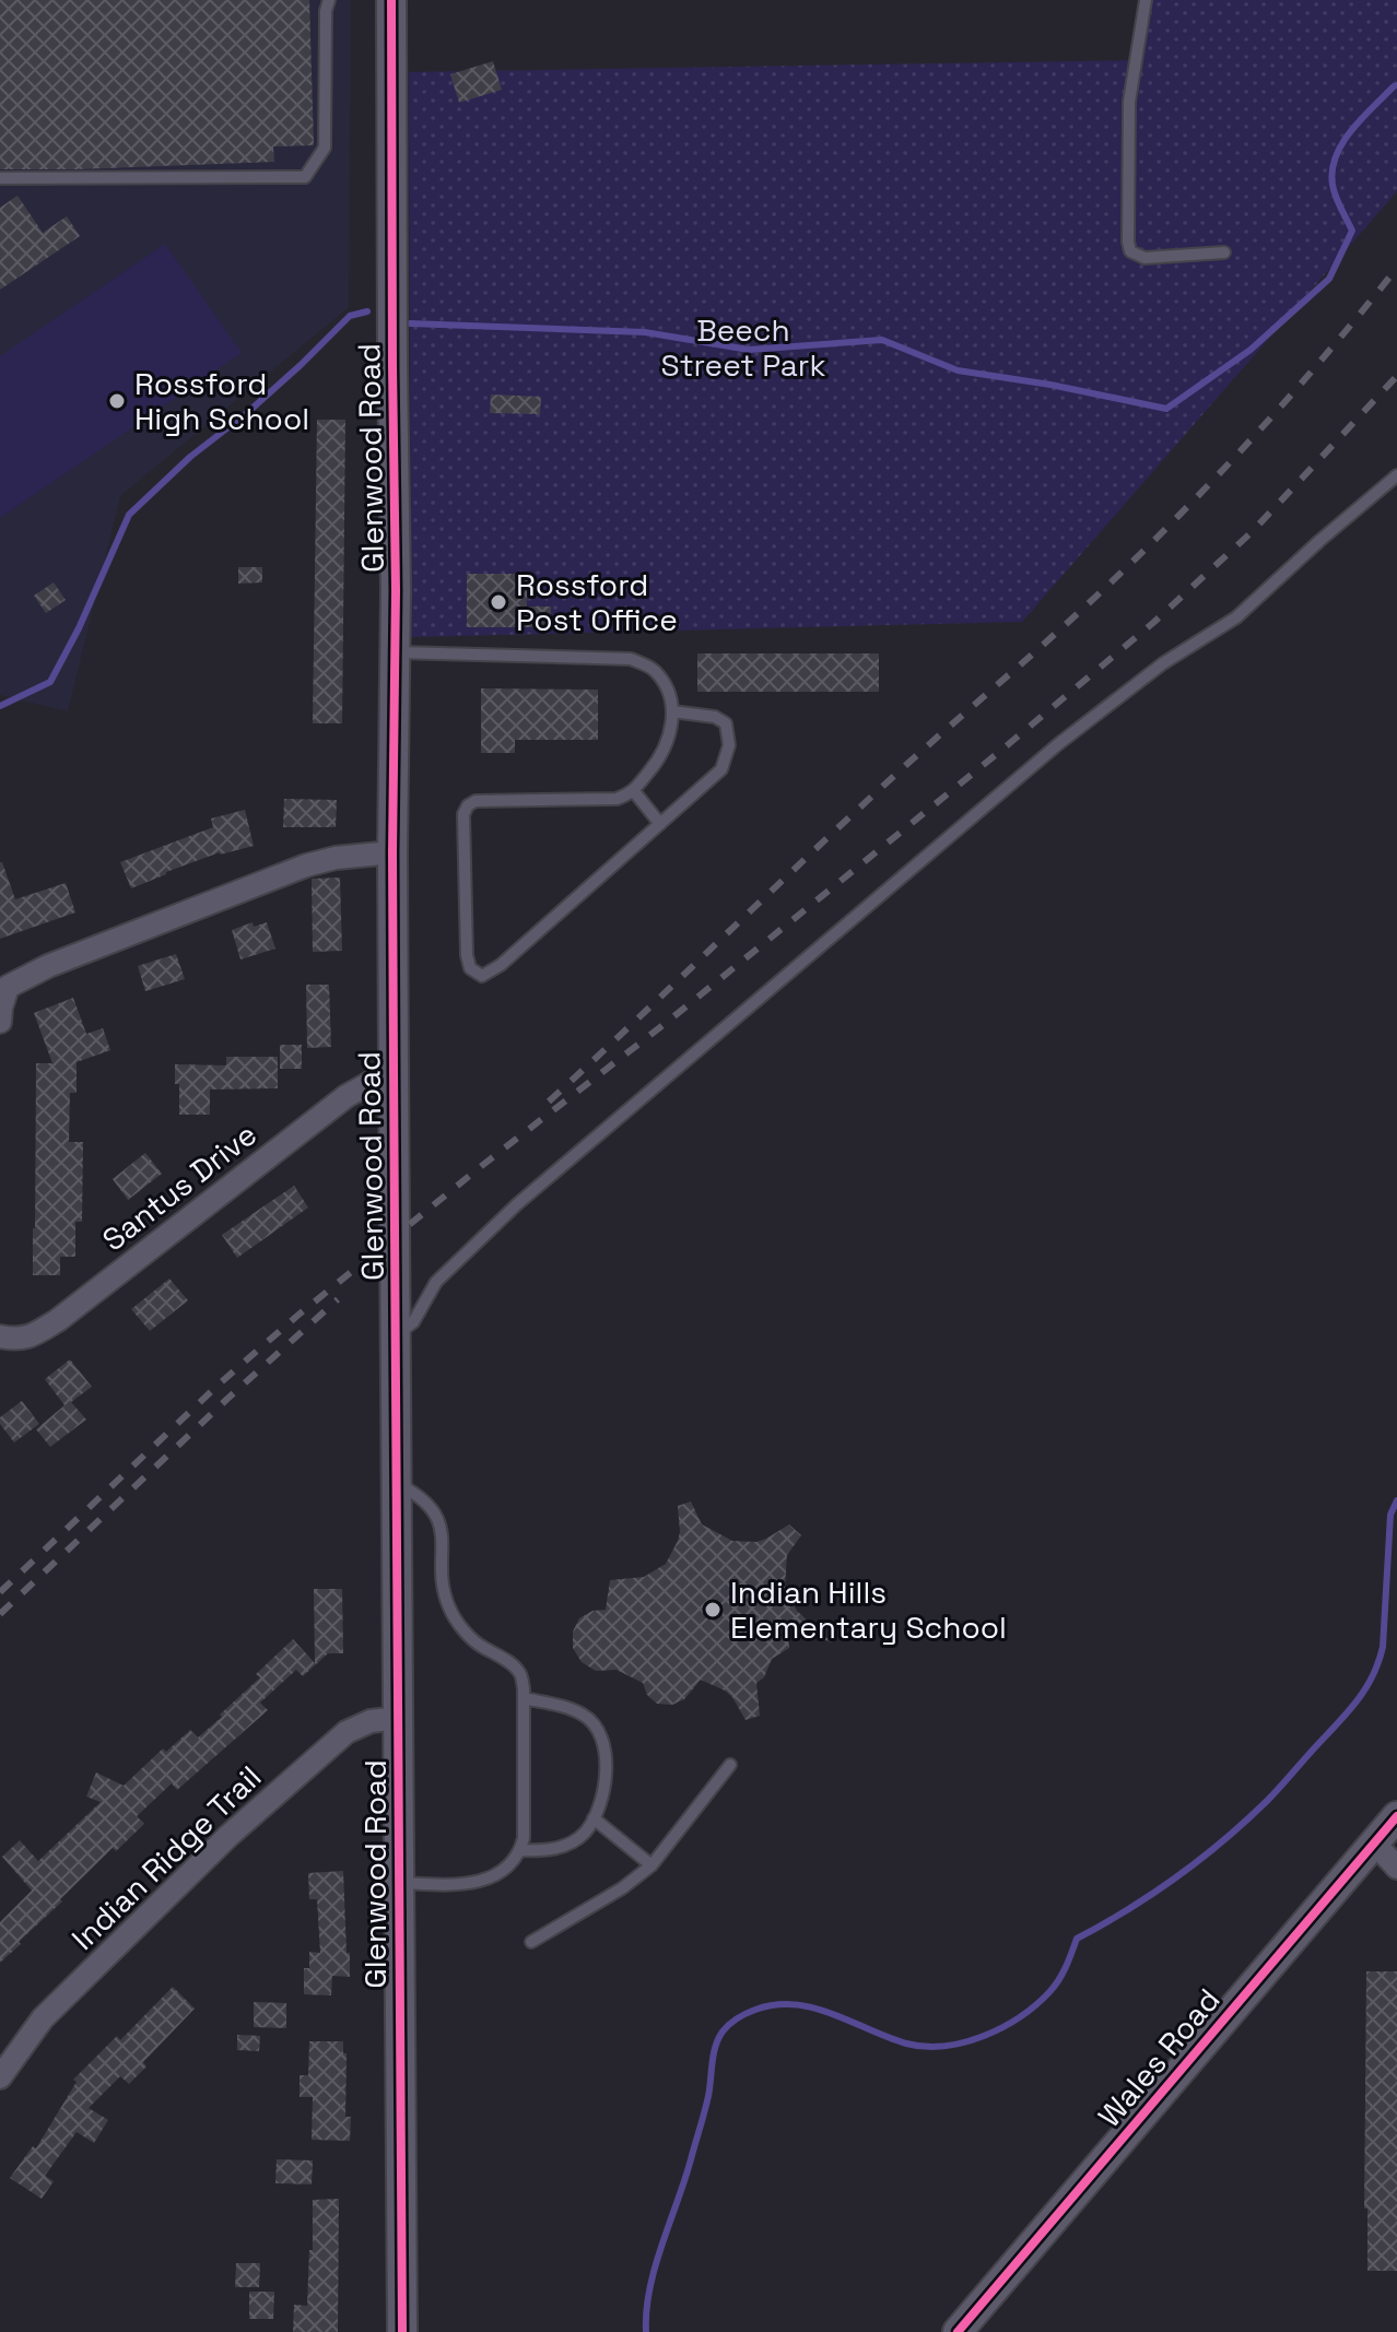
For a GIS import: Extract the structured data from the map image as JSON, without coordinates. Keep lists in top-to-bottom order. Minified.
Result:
{"streets":{"street":["Glenwood Road","Santus Drive","Indian Ridge Trail","Wales Road"]},"crossings":[["Glenwood Road","Santus Drive"],["Glenwood Road","Indian Ridge Trail"]],"parks":["Beech Street Park"],"places":["Rossford High School","Rossford Post Office","Indian Hills Elementary School"]}
